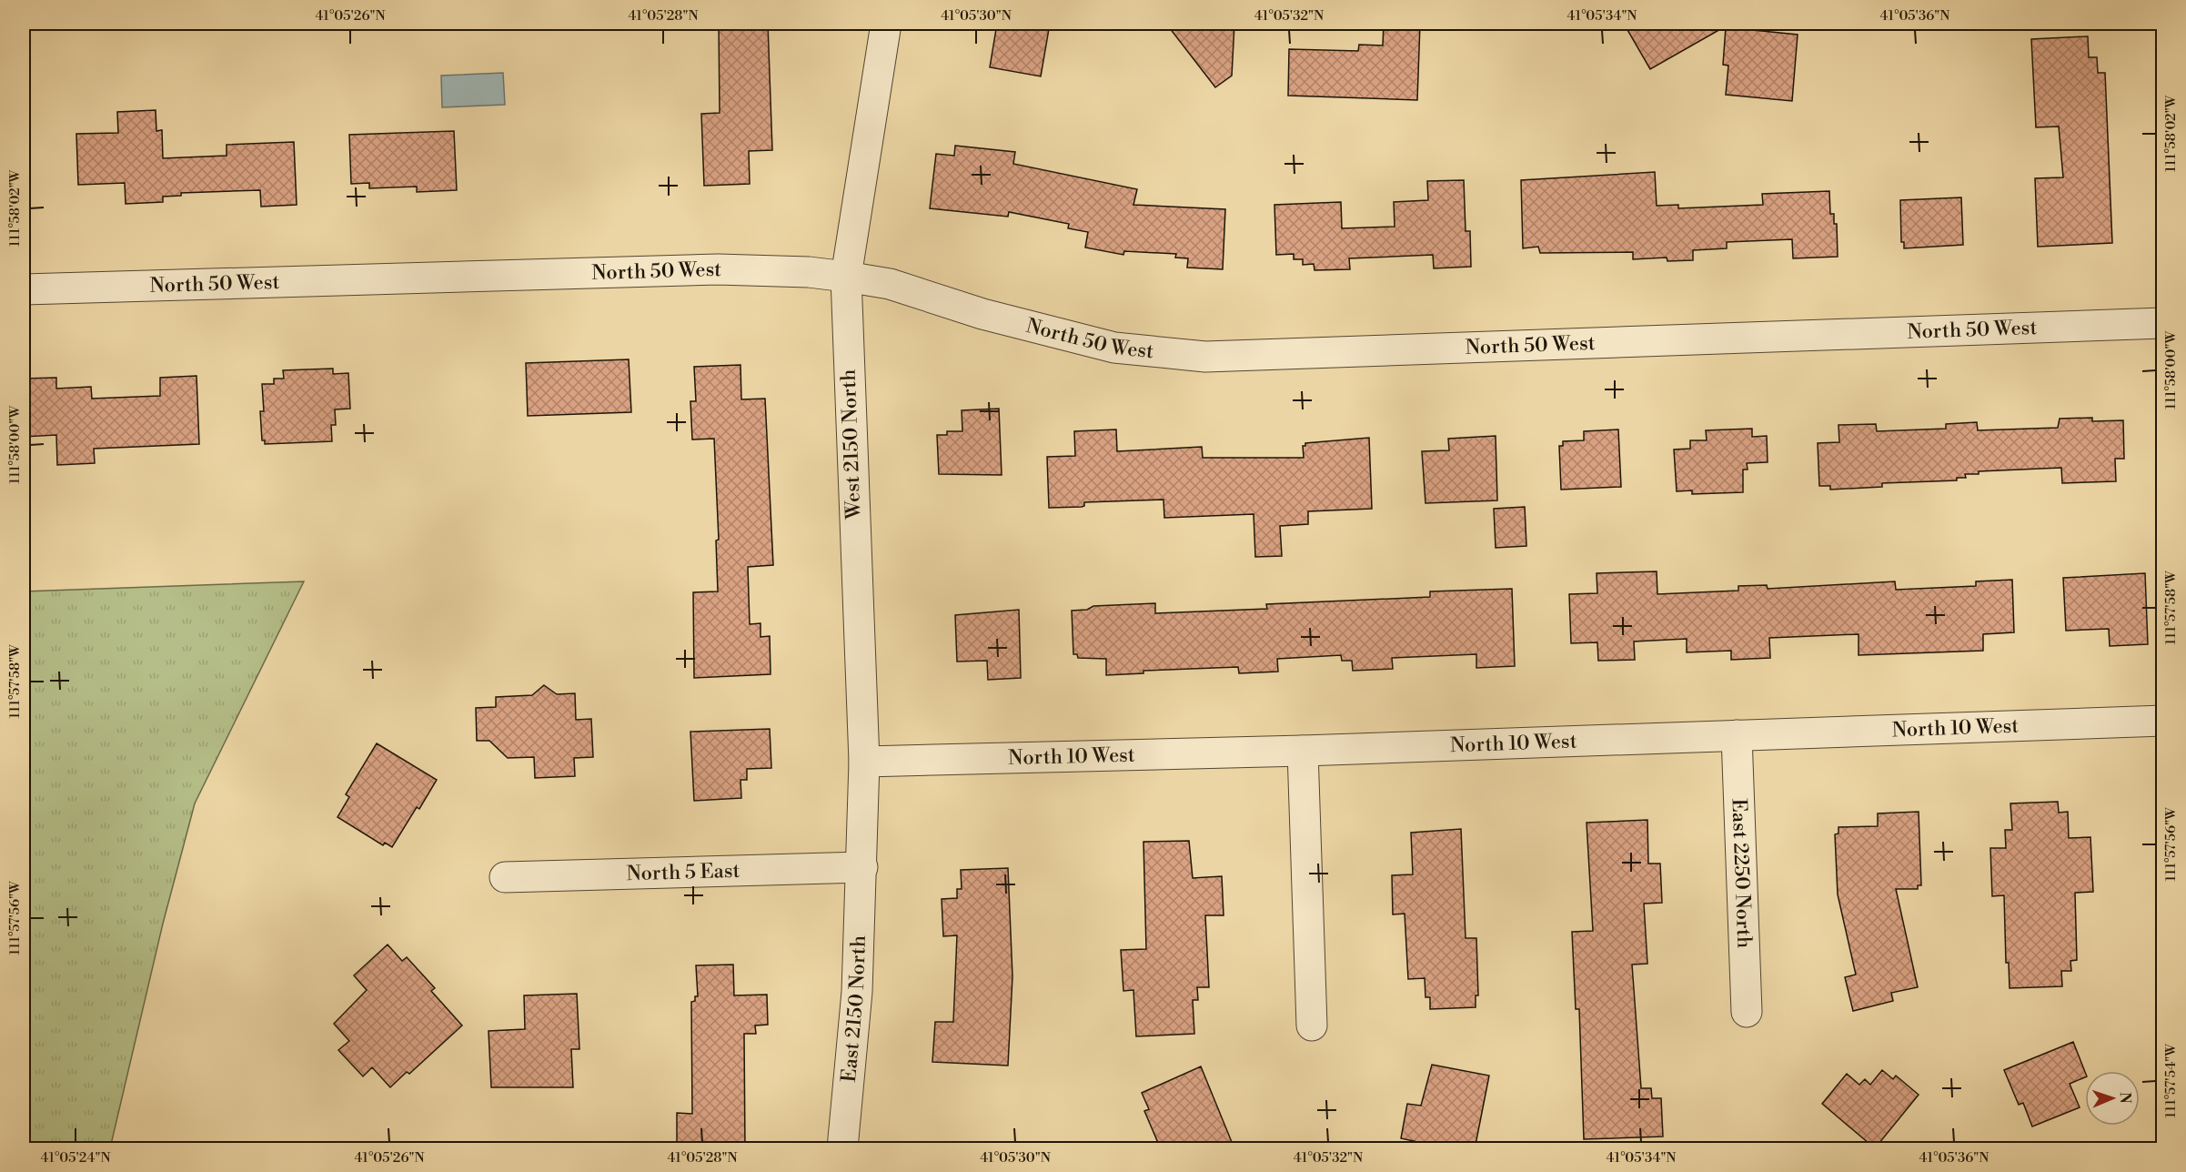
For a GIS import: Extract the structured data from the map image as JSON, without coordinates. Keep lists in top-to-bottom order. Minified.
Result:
{"streets":{"street":["North 50 West","West 2150 North","North 10 West","North 5 East","East 2250 North","East 2150 North"]},"crossings":[["North 50 West","West 2150 North"],["West 2150 North","North 10 West"],["West 2150 North","North 5 East"],["West 2150 North","East 2150 North"],["North 10 West","East 2250 North"],["North 5 East","East 2150 North"]],"north":"right","coordinates":["41°05'26\"N","41°05'28\"N","41°05'30\"N","41°05'32\"N","41°05'34\"N","41°05'36\"N","111°58'02\"W","111°58'00\"W","111°57'58\"W","111°57'56\"W","111°57'54\"W","41°05'24\"N"]}
